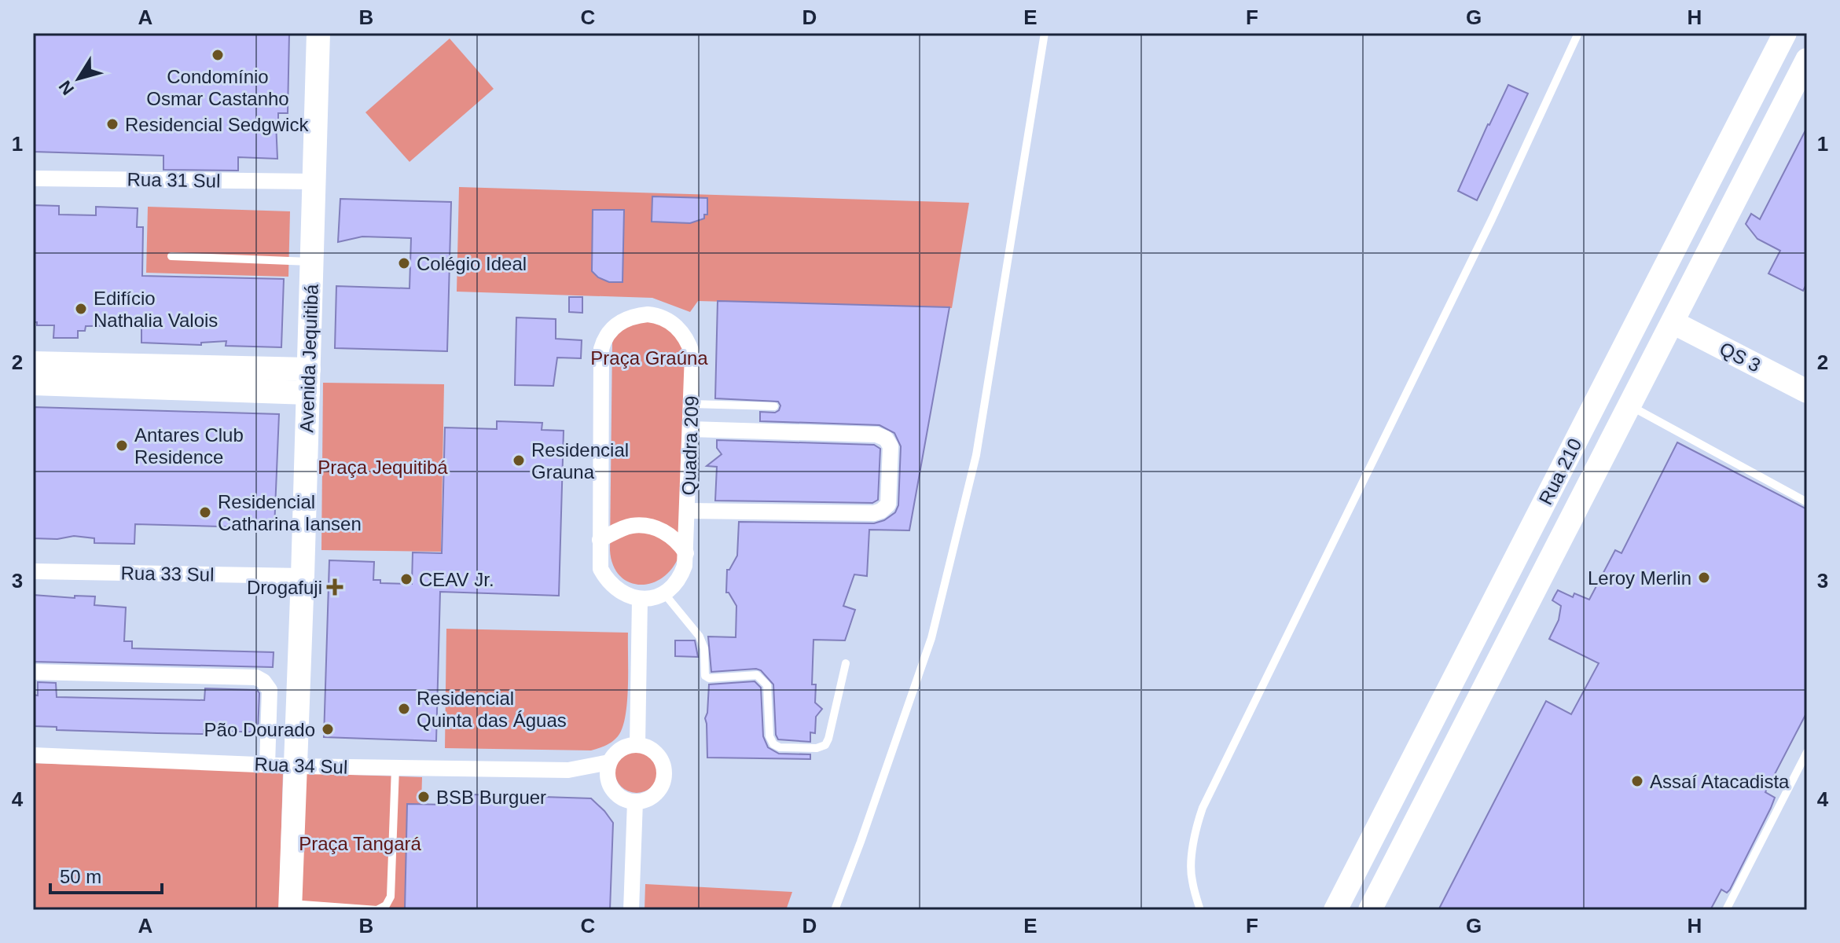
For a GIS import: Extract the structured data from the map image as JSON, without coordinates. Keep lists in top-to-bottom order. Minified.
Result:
{"streets":{"main road":["QS 3","Avenida Jequitibá","Rua 210"],"street":["Rua 31 Sul","Quadra 209","Rua 33 Sul","Rua 34 Sul"]},"crossings":[["Rua 31 Sul","Avenida Jequitibá"],["QS 3","Rua 210"],["Avenida Jequitibá","Rua 33 Sul"],["Avenida Jequitibá","Rua 34 Sul"]],"parks":["Praça Graúna","Praça Jequitibá","Praça Tangará"],"places":{"other":["Condomínio Osmar Castanho","Residencial Sedgwick","Colégio Ideal","Edifício Nathalia Valois","Antares Club Residence","Residencial Grauna","Residencial Catharina Iansen","Leroy Merlin","CEAV Jr.","Residencial Quinta das Águas","Pão Dourado","Assaí Atacadista","BSB Burguer"],"health":["Drogafuji"]},"scale_bar":"50 m","north":"bottom left","grid":{"columns":["A","B","C","D","E","F","G","H"],"rows":["1","2","3","4"]}}
